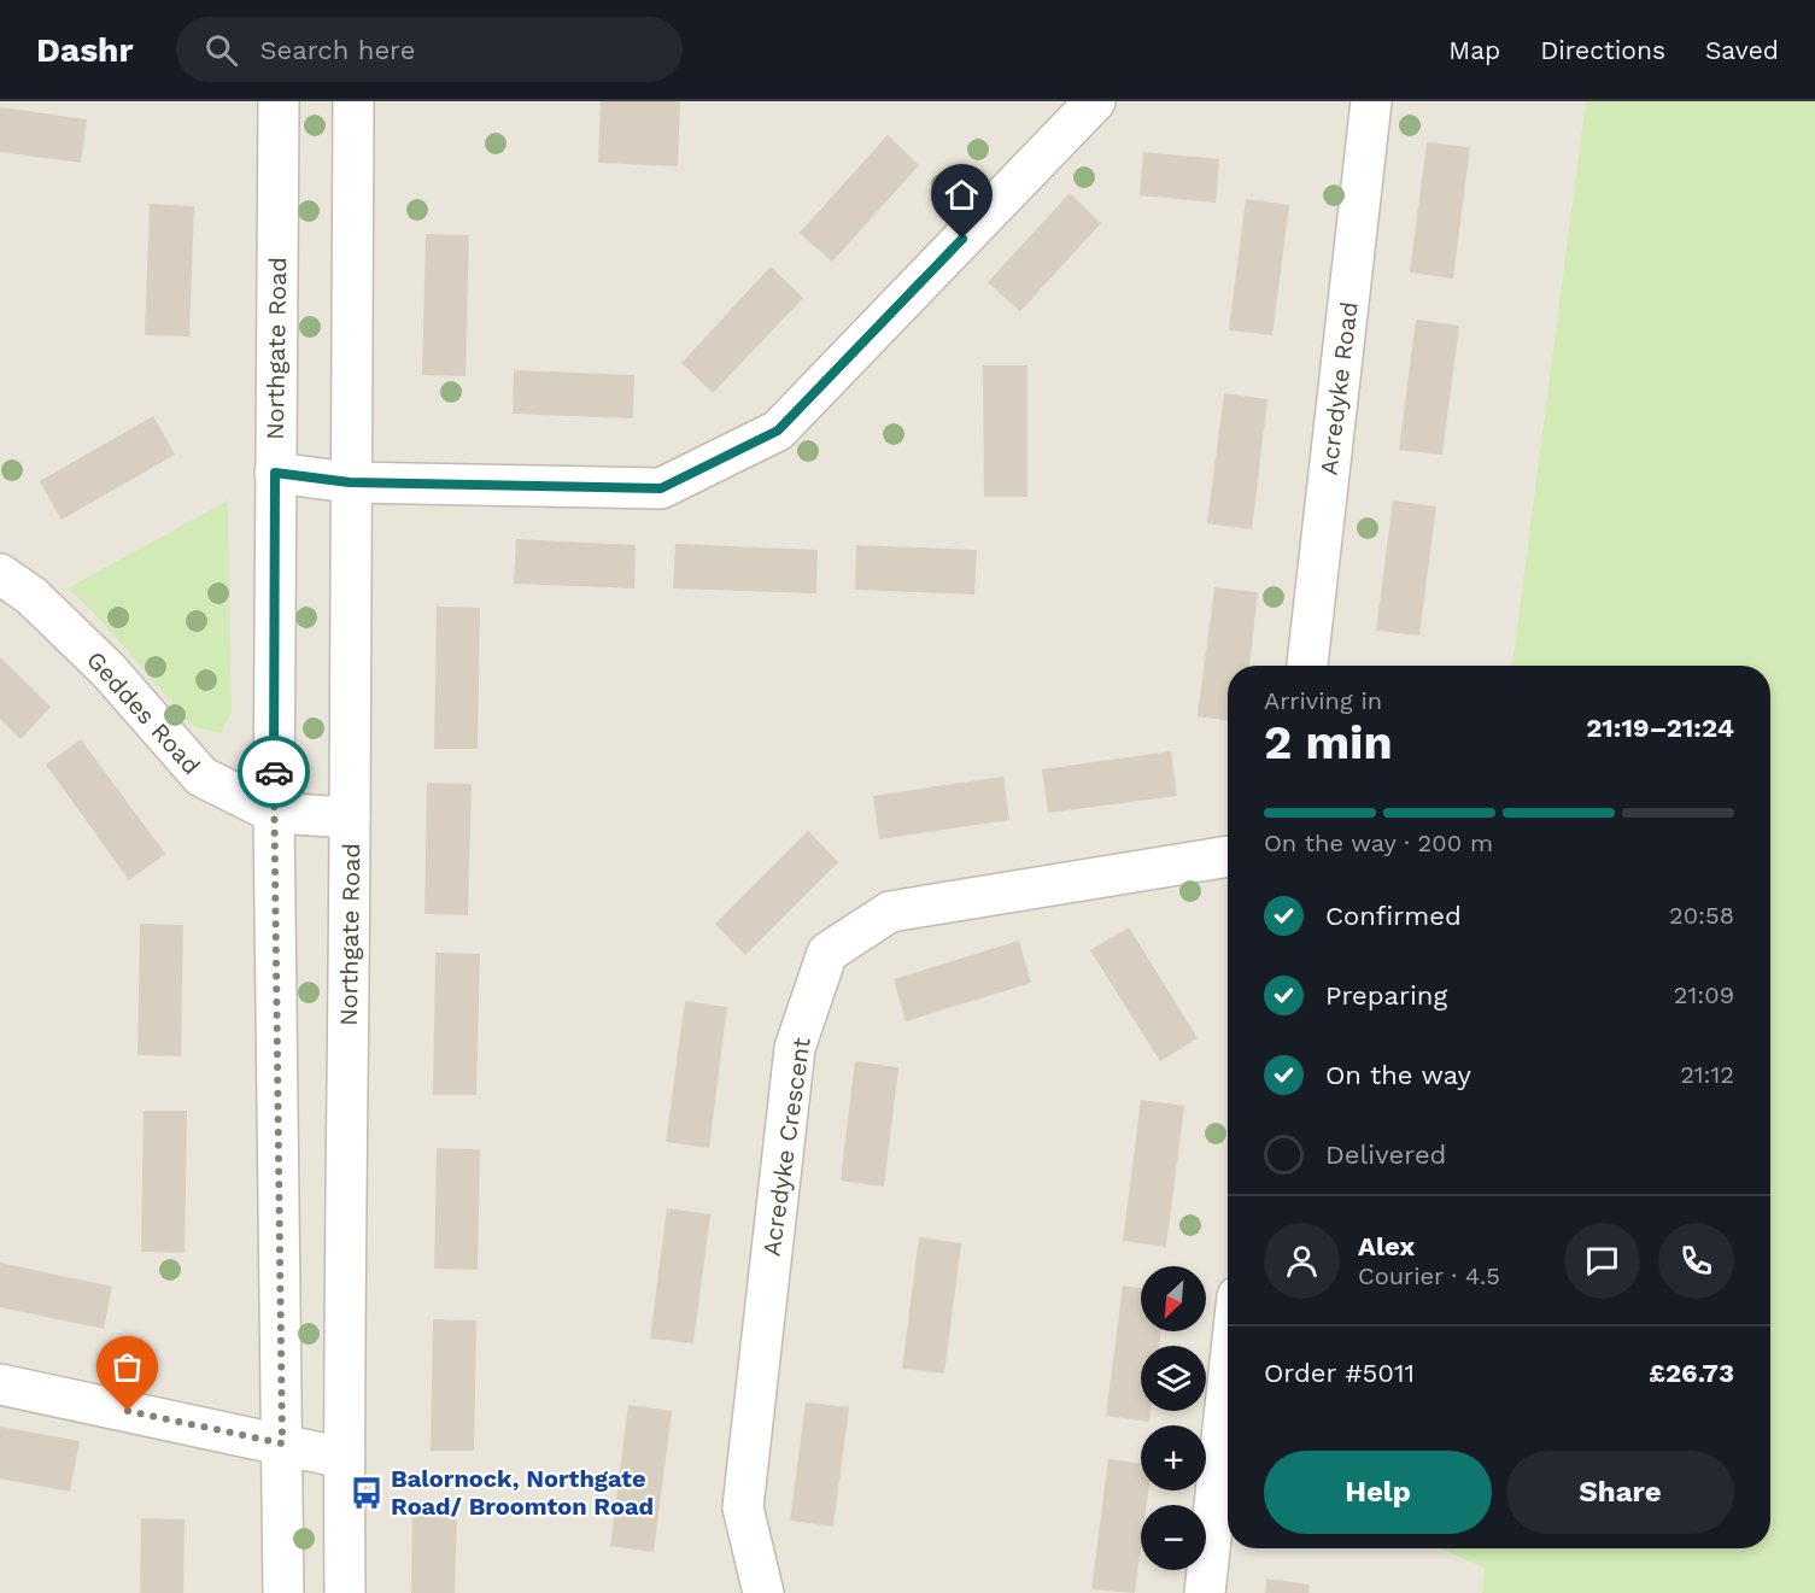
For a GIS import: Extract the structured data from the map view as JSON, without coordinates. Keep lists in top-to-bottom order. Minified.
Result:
{"streets":{"street":["Northgate Road","Acredyke Road","Geddes Road","Acredyke Crescent"]},"crossings":[["Northgate Road","Geddes Road"]],"places":{"bus stop":["Balornock, Northgate Road/ Broomton Road"]},"north":"bottom left","page":{"header":"Dashr","search":"Search here","nav":["Map","Directions","Saved"],"heading":["2 min","Arriving in","21:19–21:24"],"panel":["Alex","Courier · 4.5","Order #5011","£26.73"],"bar":"On the way · 200 m","list":[["Confirmed","20:58"],["Preparing","21:09"],["On the way","21:12"],"Delivered"],"map_buttons":["+","−"],"buttons":["Help","Share"]}}
